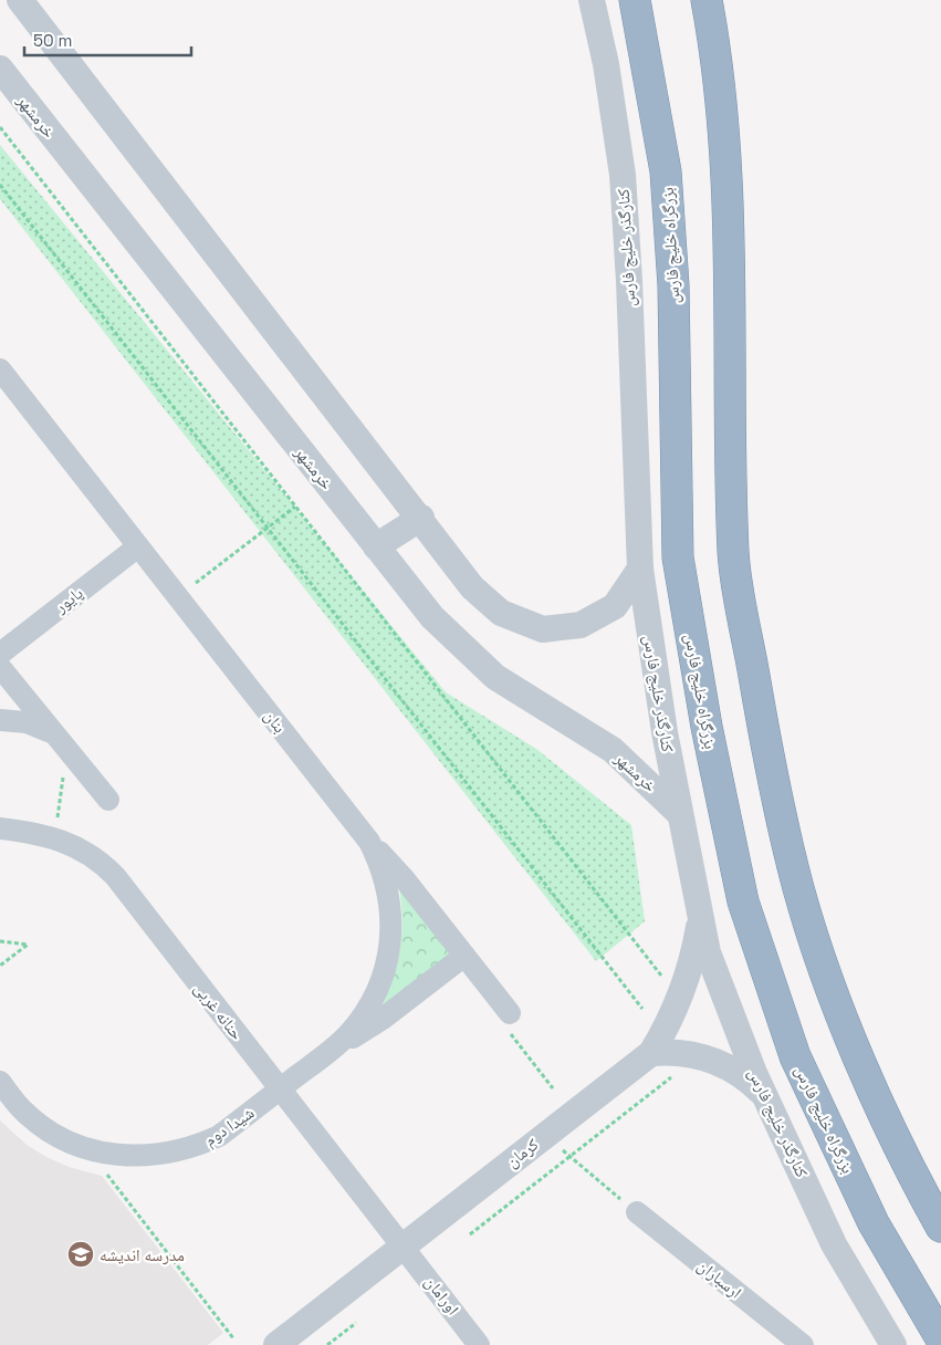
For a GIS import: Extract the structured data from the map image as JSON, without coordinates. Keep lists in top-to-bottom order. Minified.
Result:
{"streets":{"highway":["بزرگراه خلیج فارس"],"street":["خرمشهر","کنارگذر خلیج فارس","پایور","بنان","حنانه غربی","شیدا دوم","کرمان","ارسباران","اورامان"]},"crossings":[["خرمشهر","کنارگذر خلیج فارس"],["کنارگذر خلیج فارس","کرمان"],["پایور","بنان"],["بنان","حنانه غربی"],["بنان","شیدا دوم"],["حنانه غربی","شیدا دوم"],["حنانه غربی","کرمان"],["حنانه غربی","اورامان"],["کرمان","اورامان"]],"places":{"school or university":["مدرسه اندیشه"]},"scale_bar":"50 m"}
